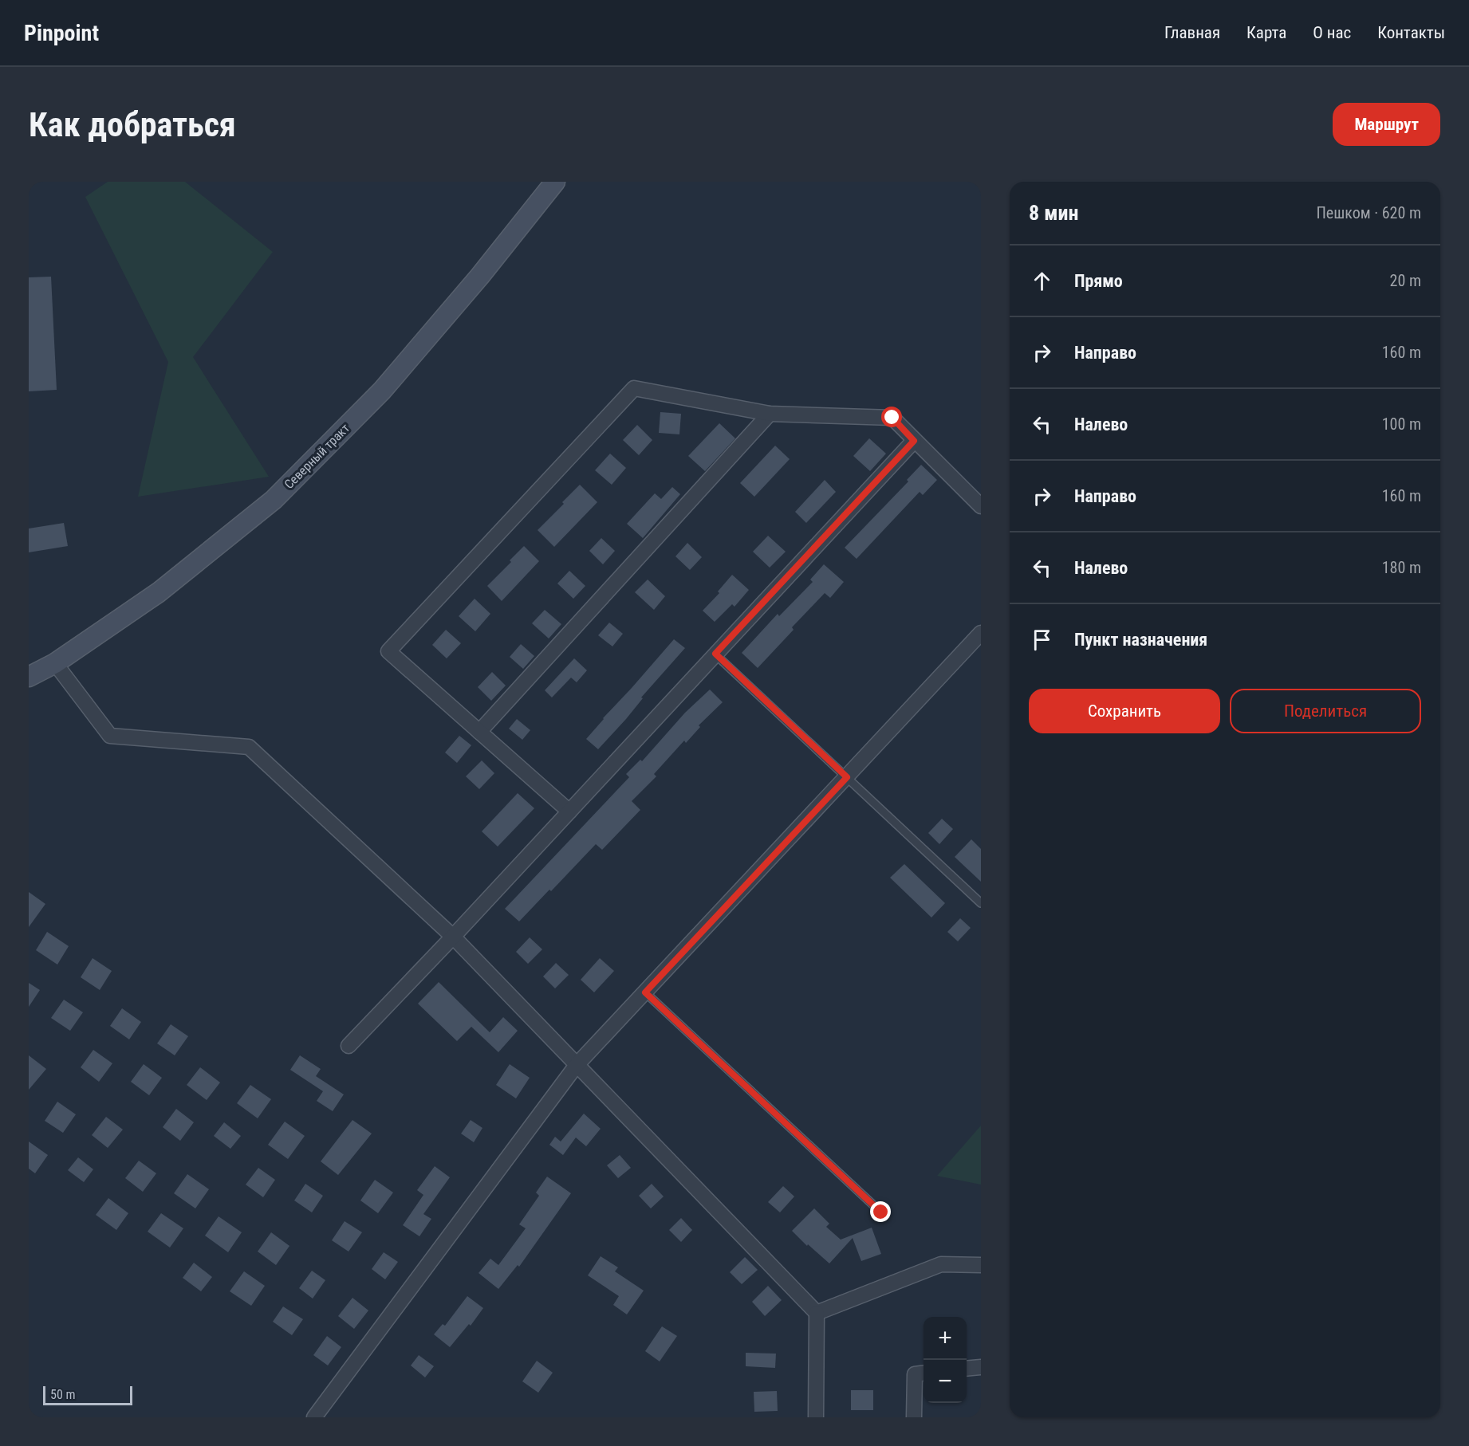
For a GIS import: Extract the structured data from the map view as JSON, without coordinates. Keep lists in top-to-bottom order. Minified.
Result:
{"streets":{"main road":["Северный тракт"]},"scale_bar":"50 m","page":{"header":"Pinpoint","nav":["Главная","Карта","О нас","Контакты"],"buttons":["Маршрут",["Сохранить","Поделиться"]],"title":"Как добраться","heading":["8 мин","Пешком · 620 m"],"list":[["Прямо","20 m"],["Направо","160 m"],["Налево","100 m"],["Направо","160 m"],["Налево","180 m"],"Пункт назначения"],"map_buttons":["+","−"],"scale":"50 m"}}
